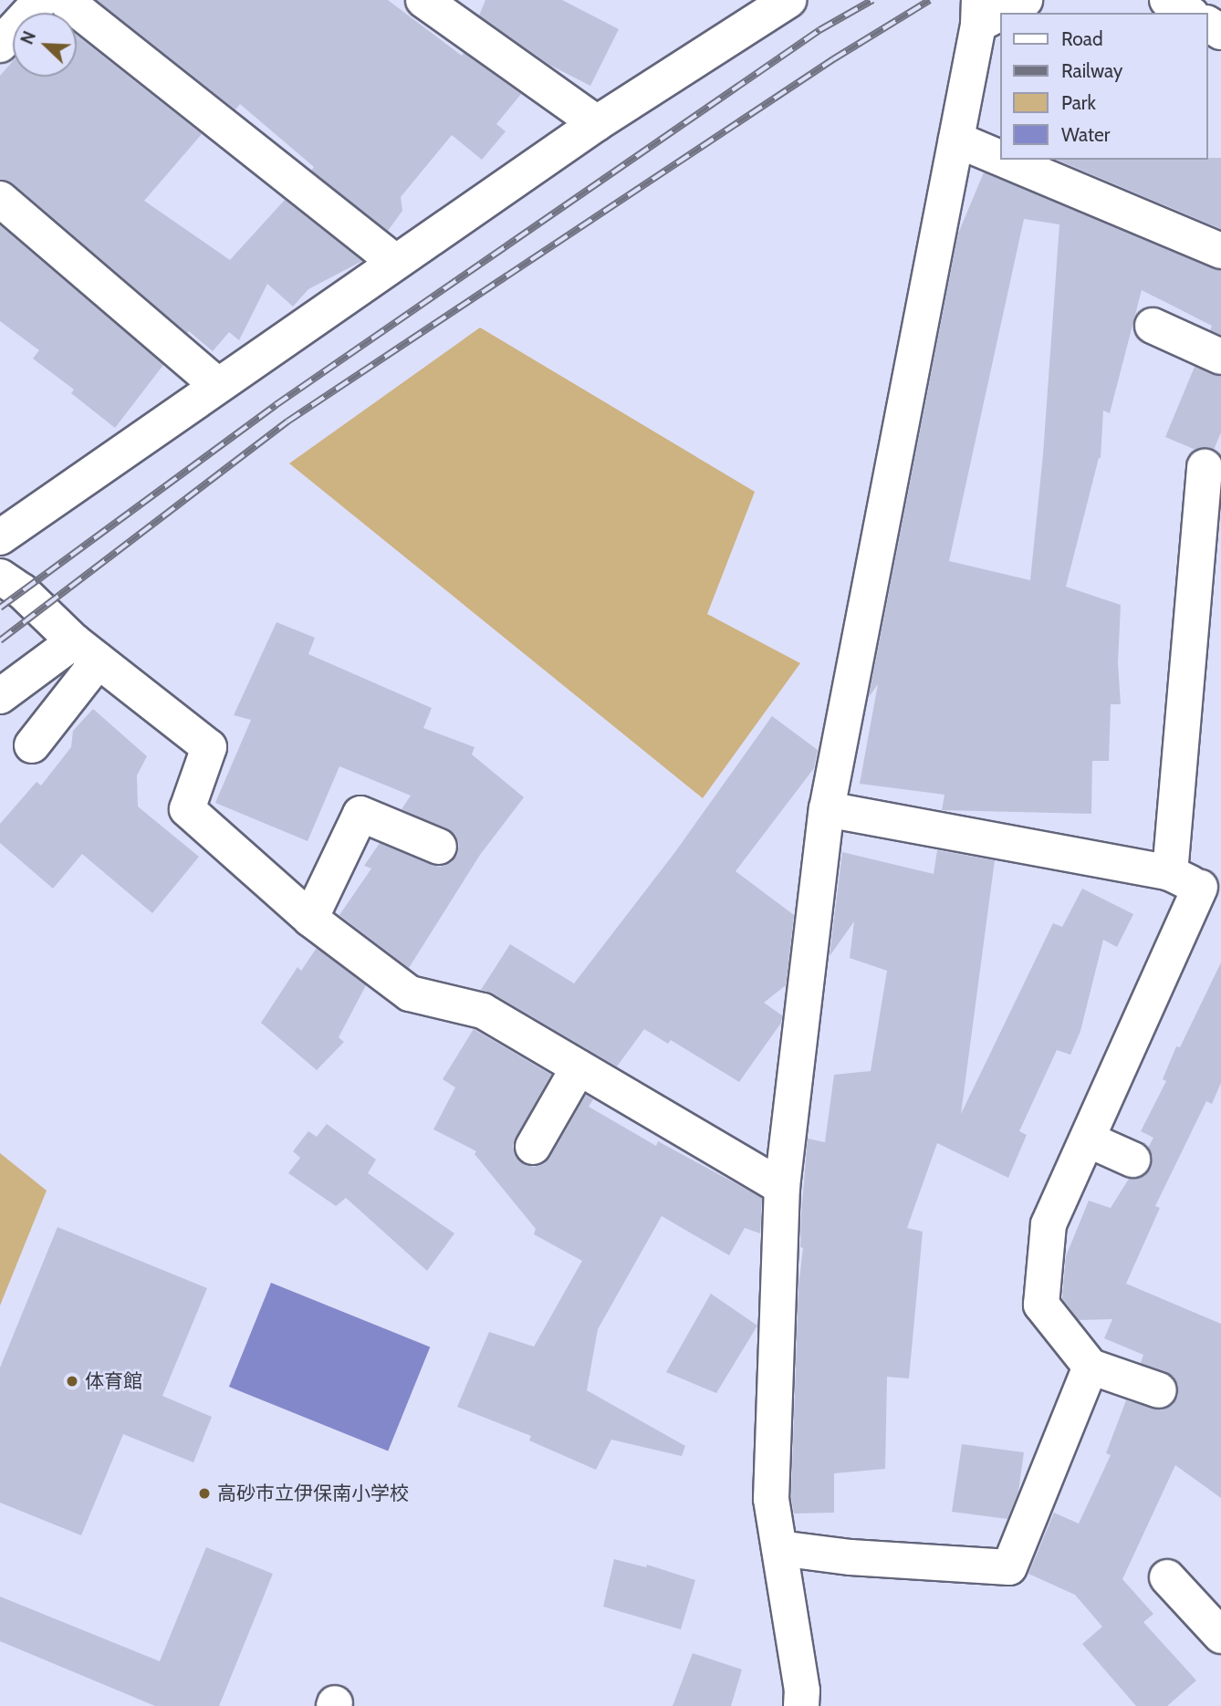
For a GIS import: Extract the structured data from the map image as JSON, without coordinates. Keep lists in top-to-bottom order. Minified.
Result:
{"places":["体育館","高砂市立伊保南小学校"],"legend":["Road","Railway","Park","Water"],"north":"top left"}
